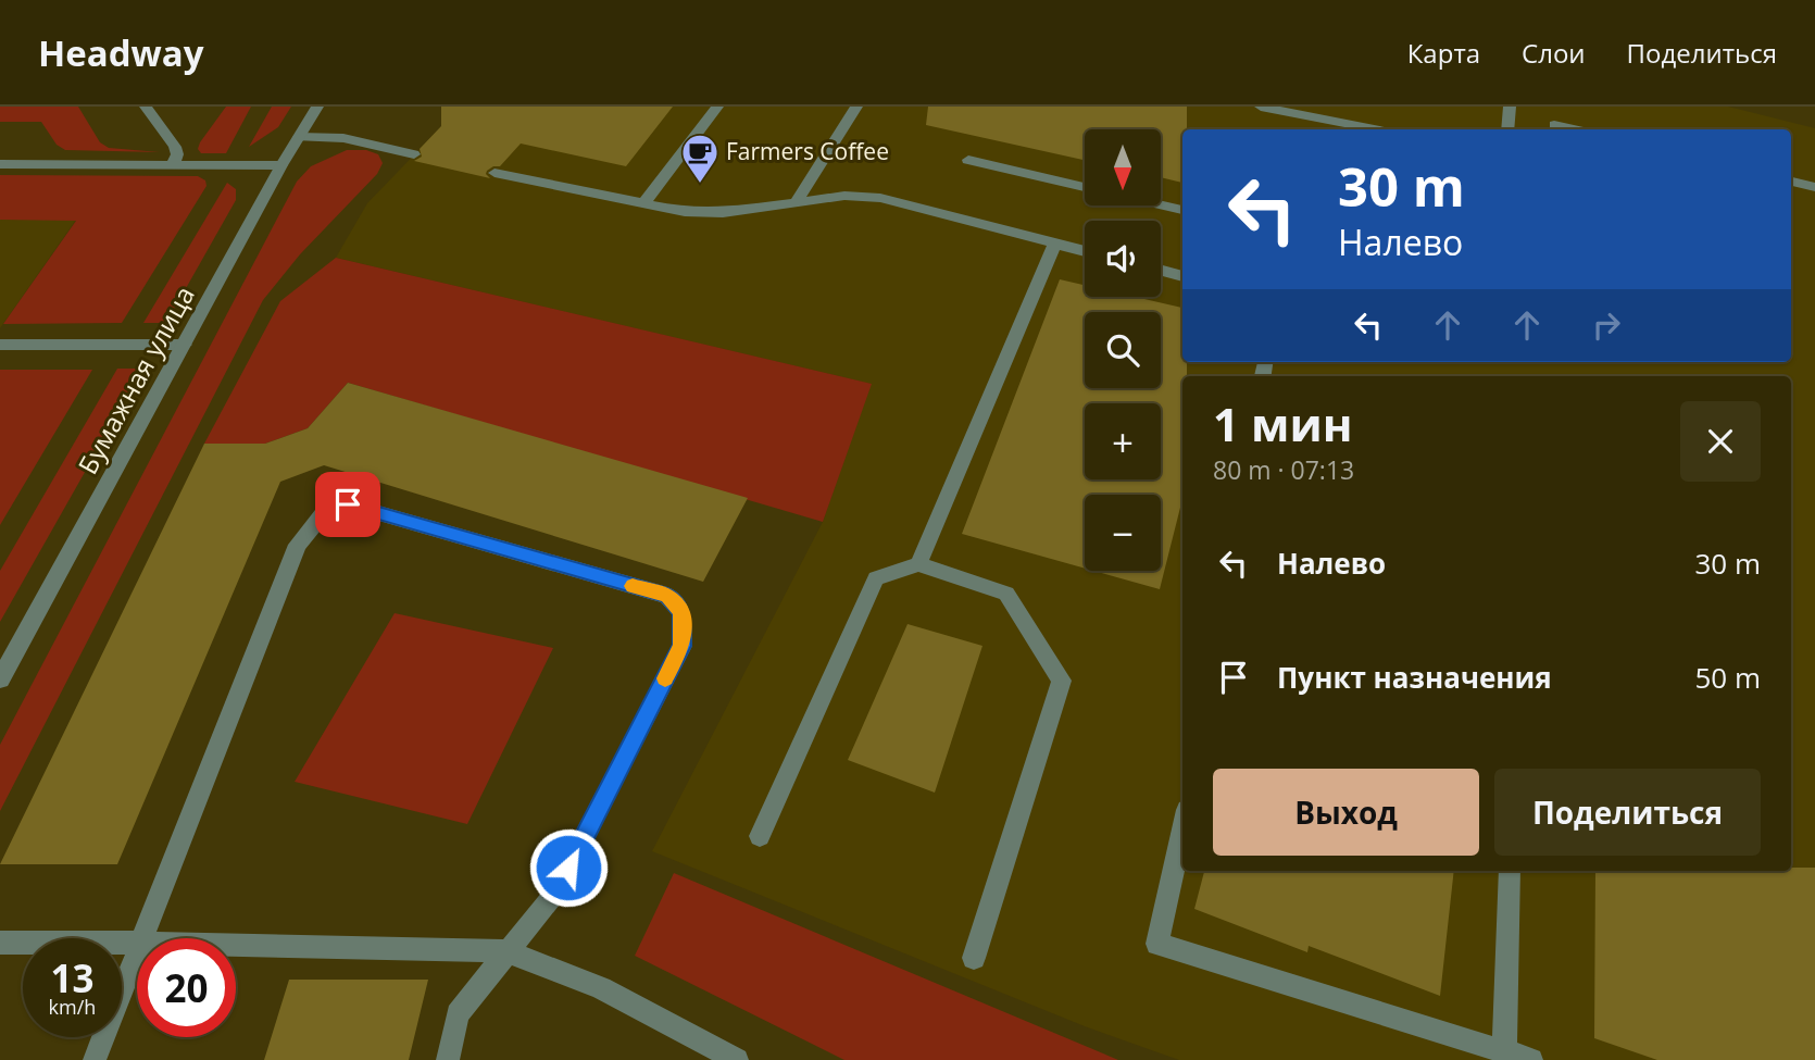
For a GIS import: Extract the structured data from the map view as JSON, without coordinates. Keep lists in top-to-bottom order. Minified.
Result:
{"streets":{"street":["Бумажная улица"]},"places":{"cafe":["Farmers Coffee"]},"north":"bottom","page":{"header":"Headway","nav":["Карта","Слои","Поделиться"],"map_buttons":["+","−"],"turn":["30 m","Налево"],"heading":["1 мин","80 m · 07:13"],"list":[{"name":"Налево","value":"30 m"},{"name":"Пункт назначения","value":"50 m"}],"buttons":["Выход","Поделиться"],"speed":"13 km/h","limit":"20"}}
